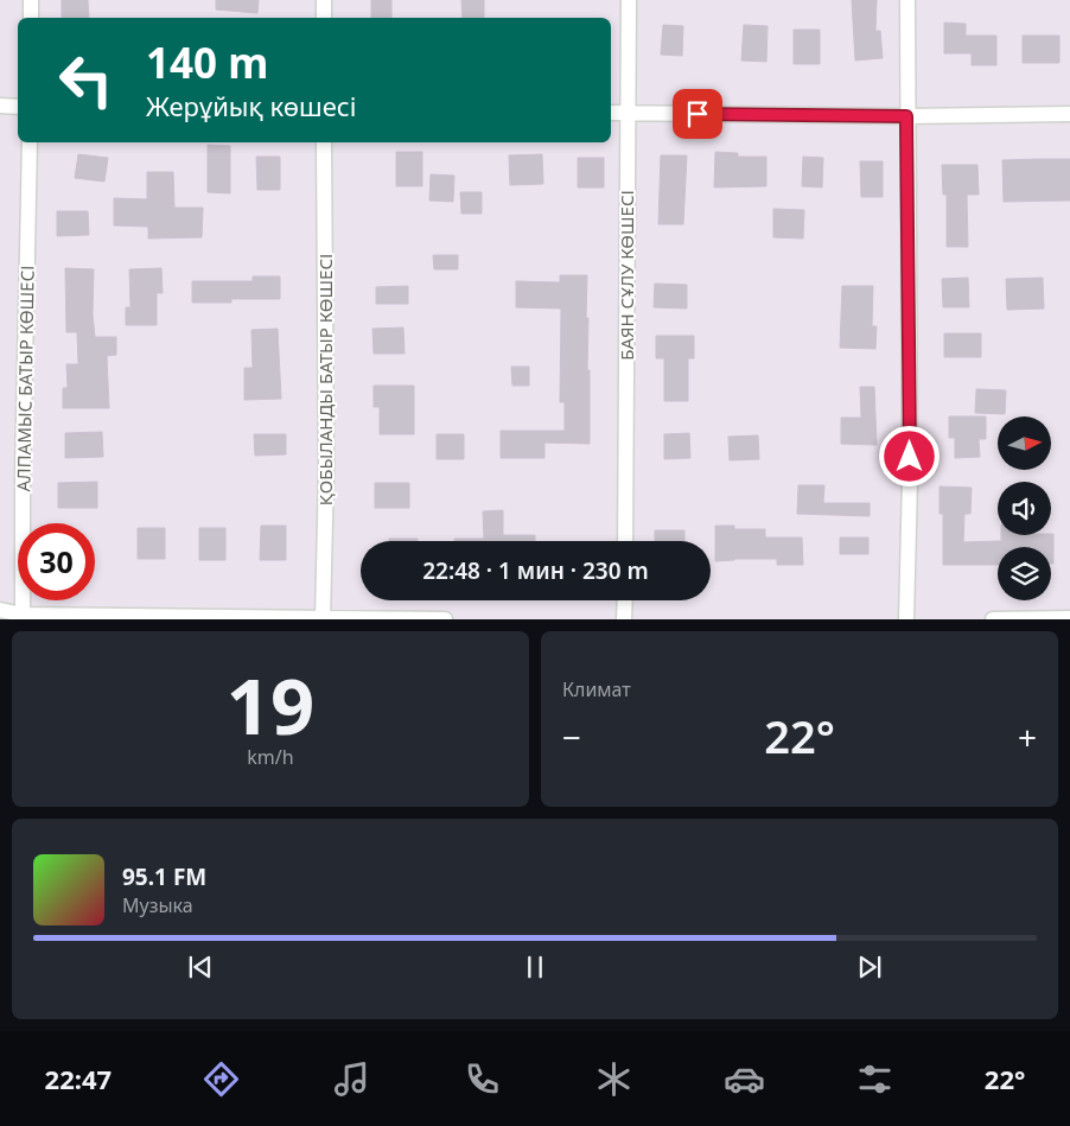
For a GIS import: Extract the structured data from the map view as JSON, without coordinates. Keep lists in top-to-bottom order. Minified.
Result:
{"streets":{"street":["БАЯН СҰЛУ КӨШЕСІ","АЛПАМЫС БАТЫР КӨШЕСІ","ҚОБЫЛАНДЫ БАТЫР КӨШЕСІ"]},"north":"right","page":{"turn":["140 m","Жерұйық көшесі"],"limit":"30","trip":"22:48 · 1 мин · 230 m","tile":[["19","km/h"],"Климат"],"heat":["−","22°","+"],"song":["95.1 FM","Музыка"],"tabs":["22:47","22°"]}}
